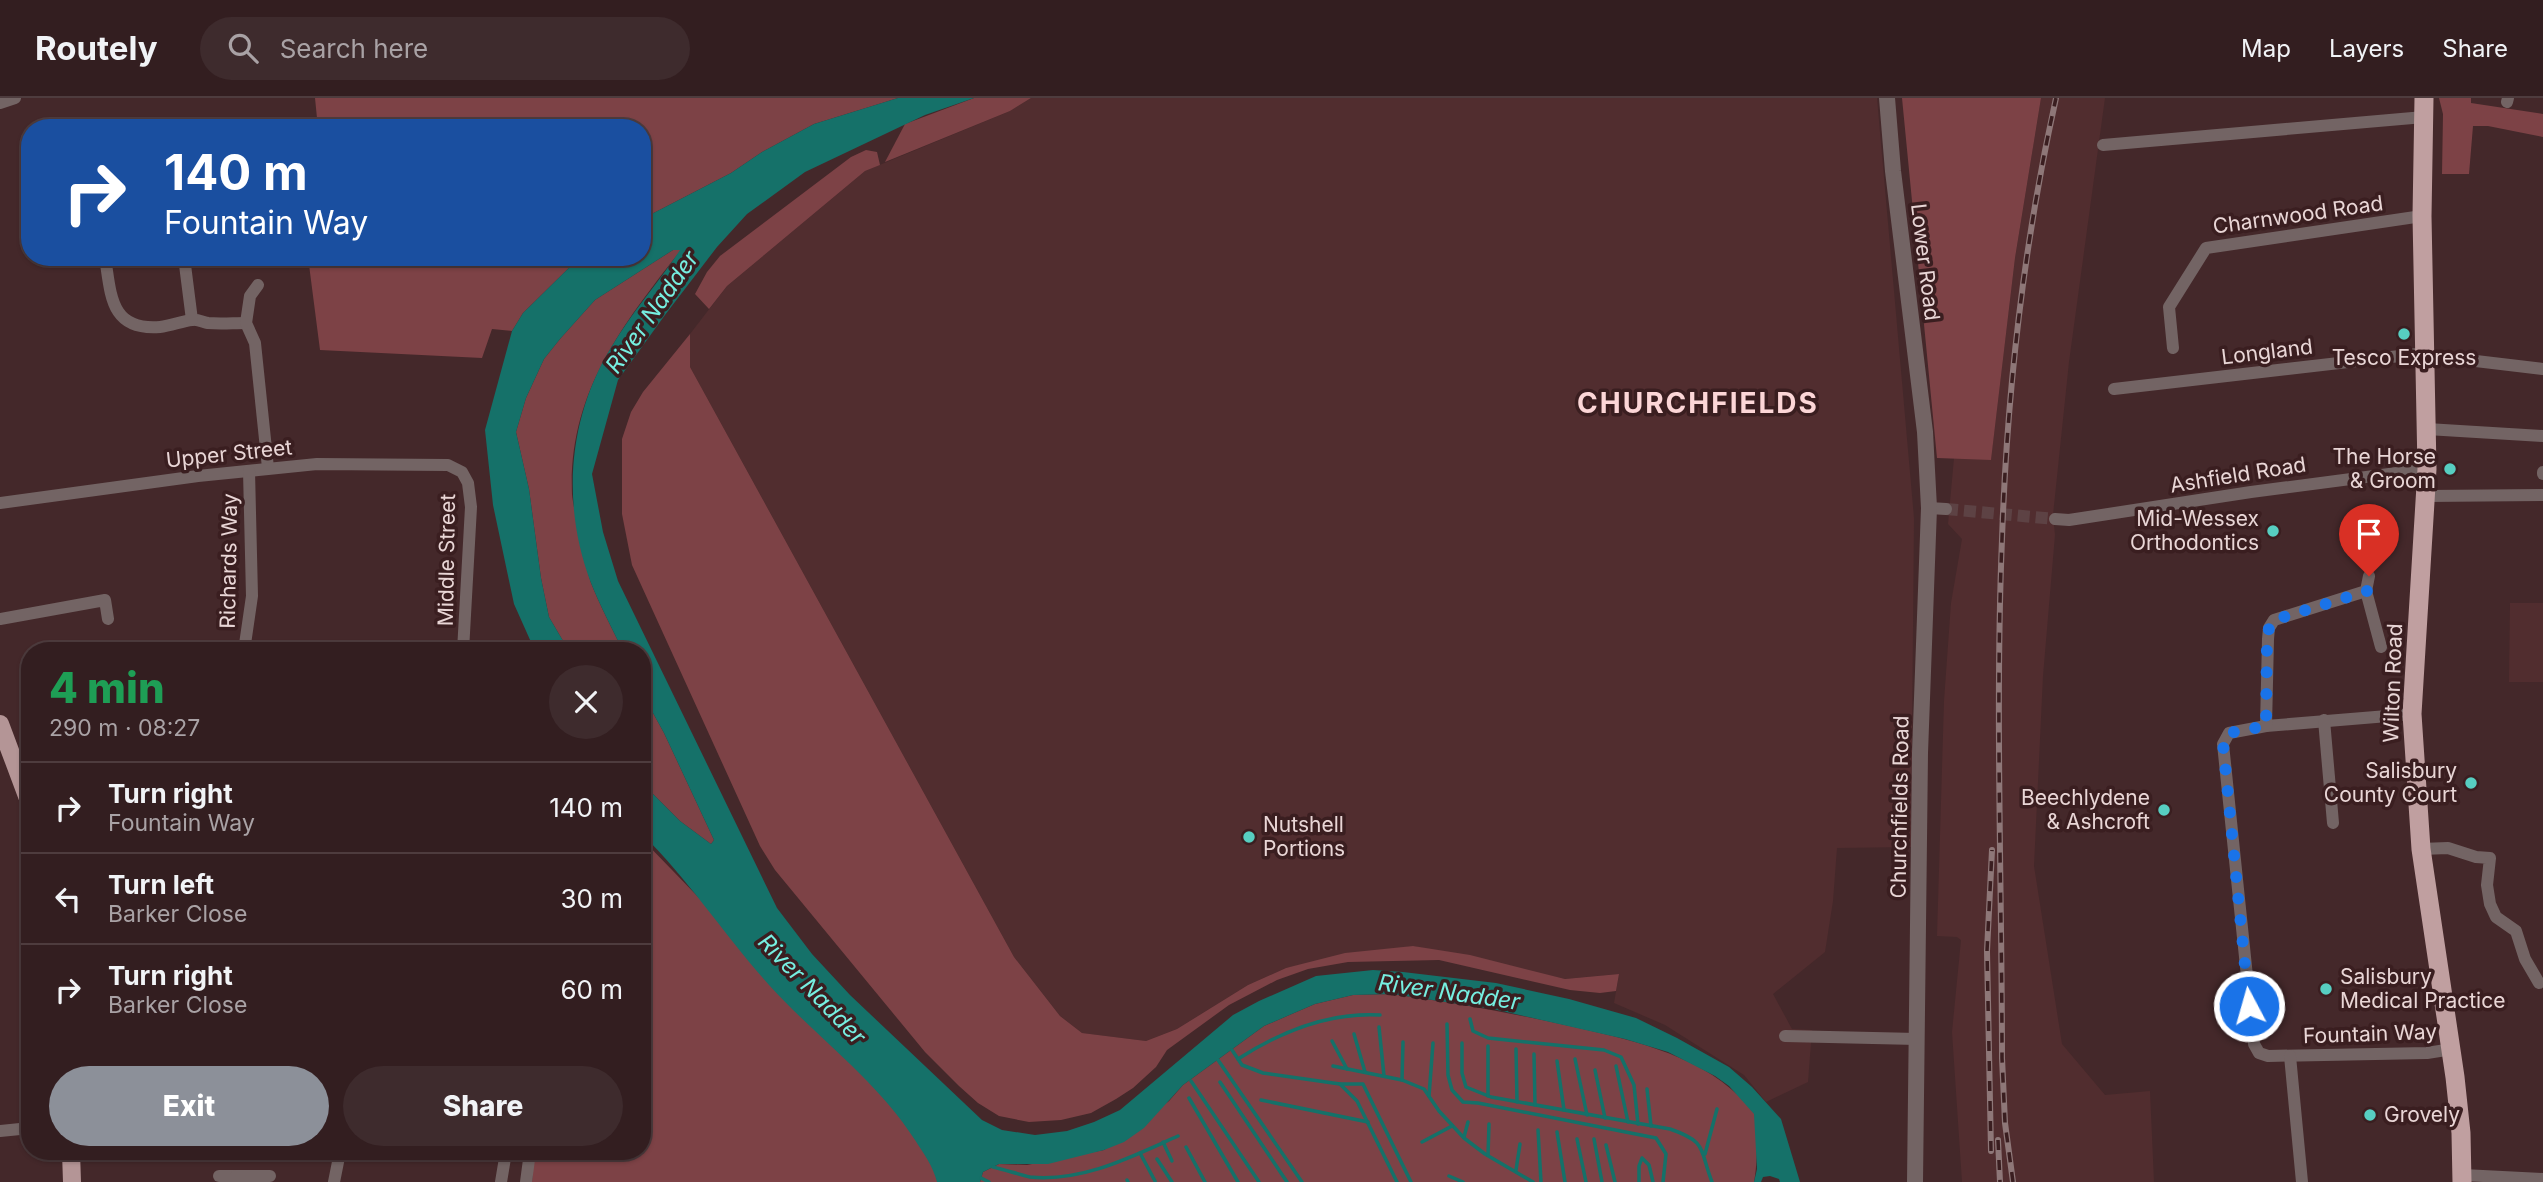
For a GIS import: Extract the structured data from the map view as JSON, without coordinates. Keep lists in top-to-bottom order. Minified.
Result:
{"streets":{"highway":["Wilton Road"],"street":["Charnwood Road","Lower Road","Longland","Upper Street","Ashfield Road","Middle Street","Richards Way","Churchfields Road","Fountain Way"]},"crossings":[["Charnwood Road","Wilton Road"],["Lower Road","Churchfields Road"],["Longland","Wilton Road"],["Upper Street","Middle Street"],["Upper Street","Richards Way"],["Ashfield Road","Wilton Road"],["Wilton Road","Fountain Way"]],"districts":["CHURCHFIELDS"],"water":["River Nadder"],"places":["Tesco Express","The Horse & Groom","Mid-Wessex Orthodontics","Salisbury County Court","Beechlydene & Ashcroft","Nutshell Portions","Salisbury Medical Practice","Grovely"],"page":{"header":"Routely","search":"Search here","nav":["Map","Layers","Share"],"turn":["140 m","Fountain Way"],"heading":["4 min","290 m · 08:27"],"list":[{"name":"Turn right","note":"Fountain Way","value":"140 m"},{"name":"Turn left","note":"Barker Close","value":"30 m"},{"name":"Turn right","note":"Barker Close","value":"60 m"}],"buttons":["Exit","Share"]}}
